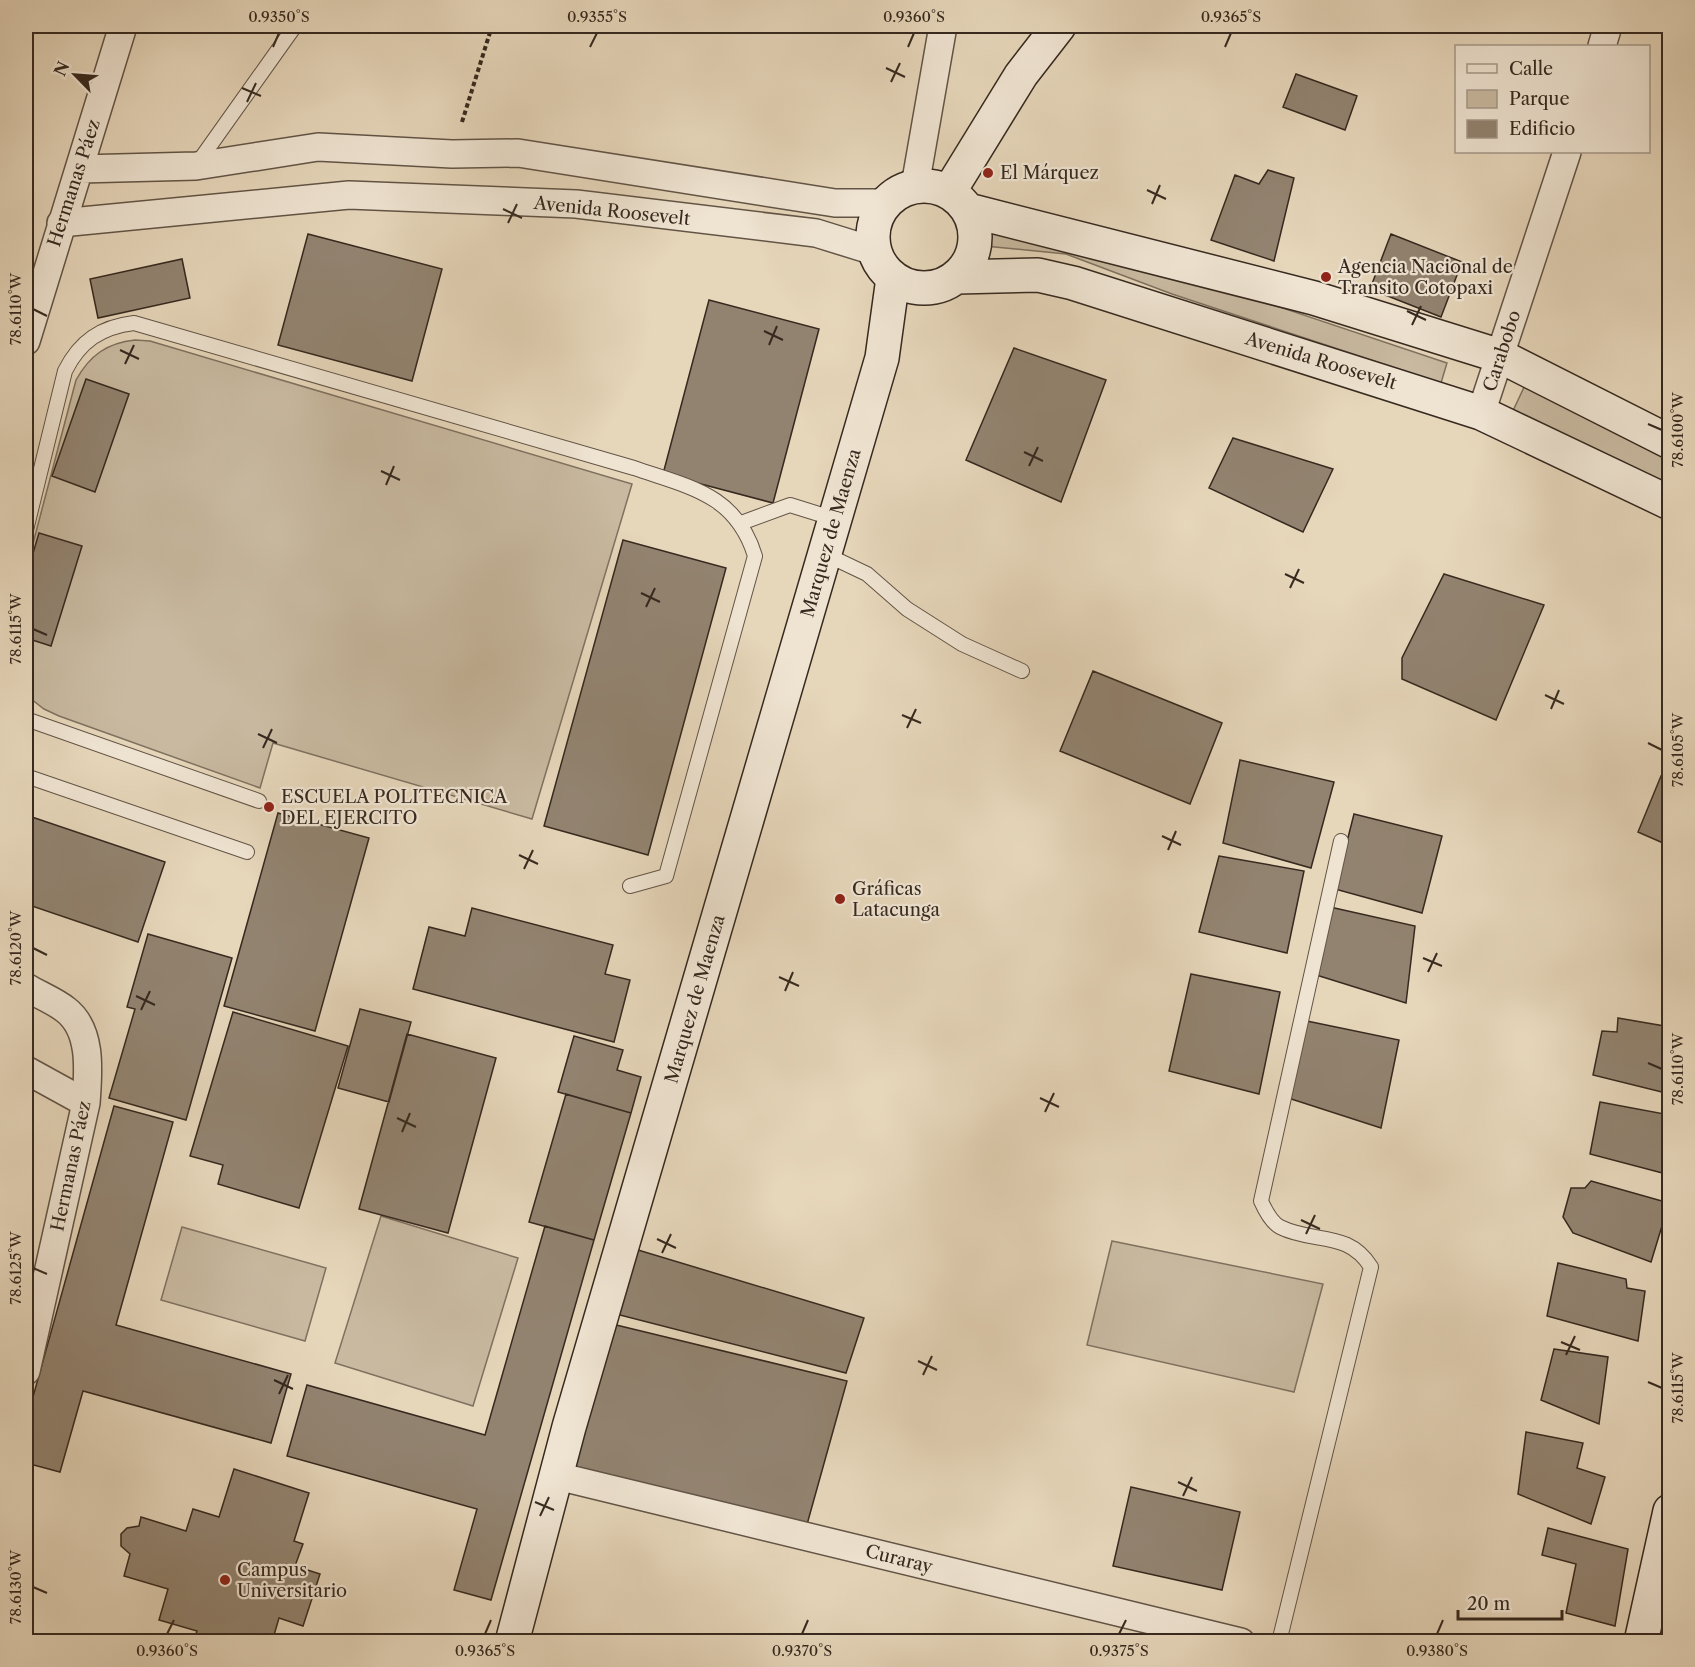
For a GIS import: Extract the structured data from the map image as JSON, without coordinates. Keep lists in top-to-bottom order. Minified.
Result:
{"streets":{"street":["Hermanas Páez","Avenida Roosevelt","Carabobo","Marquez de Maenza","Curaray"]},"crossings":[["Hermanas Páez","Avenida Roosevelt"],["Avenida Roosevelt","Carabobo"],["Avenida Roosevelt","Marquez de Maenza"],["Marquez de Maenza","Curaray"]],"places":["El Márquez","Agencia Nacional de Transito Cotopaxi","ESCUELA POLITECNICA DEL EJERCITO","Gráficas Latacunga","Campus Universitario"],"legend":["Calle","Parque","Edificio"],"scale_bar":"20 m","north":"top left","coordinates":["0.9350°S","0.9355°S","0.9360°S","0.9365°S","78.6110°W","78.6100°W","78.6115°W","78.6105°W","78.6120°W","78.6125°W","78.6130°W","0.9370°S","0.9375°S","0.9380°S"]}
